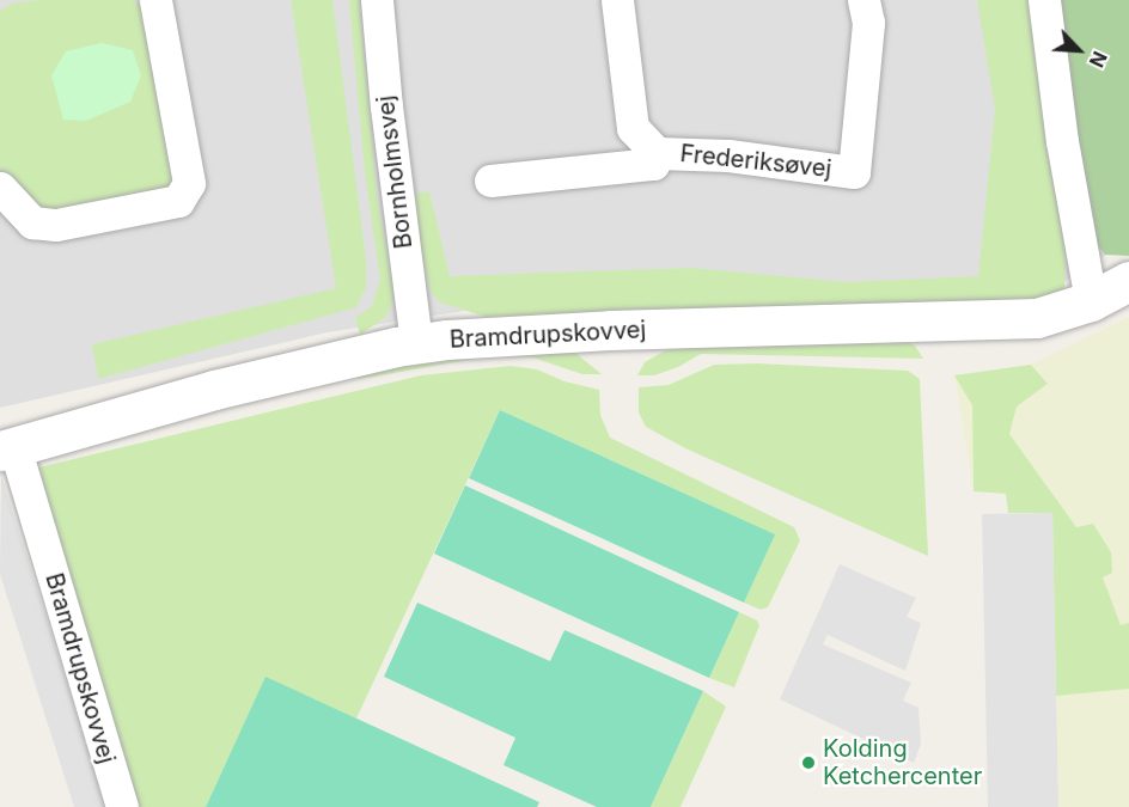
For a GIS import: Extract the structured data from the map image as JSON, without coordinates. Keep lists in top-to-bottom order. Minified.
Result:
{"streets":{"street":["Frederiksøvej","Bornholmsvej","Bramdrupskovvej"]},"crossings":[["Bornholmsvej","Bramdrupskovvej"]],"places":["Kolding Ketchercenter"],"north":"bottom right"}
